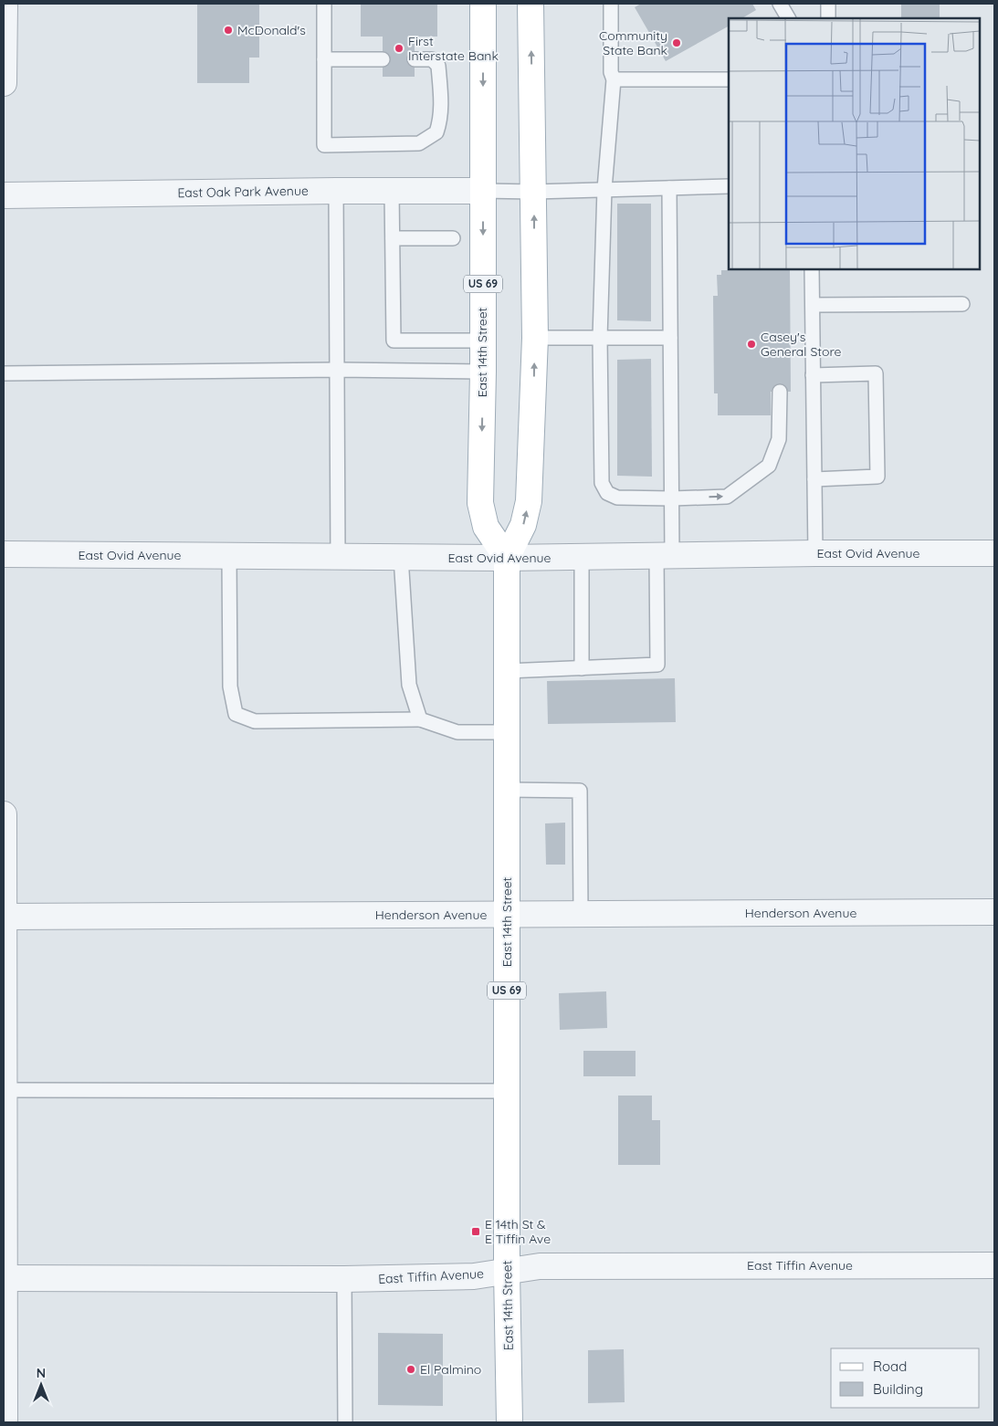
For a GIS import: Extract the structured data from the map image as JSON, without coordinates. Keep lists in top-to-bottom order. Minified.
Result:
{"streets":{"main road":["US 69","East 14th Street"],"street":["East Oak Park Avenue","East Ovid Avenue","Henderson Avenue","East Tiffin Avenue"]},"crossings":[["East Oak Park Avenue","East 14th Street"],["East 14th Street","East Ovid Avenue"],["East 14th Street","Henderson Avenue"],["East 14th Street","East Tiffin Avenue"]],"places":{"other":["McDonald's","Community State Bank","First Interstate Bank","Casey's General Store","El Palmino"],"transit":["E 14th St & E Tiffin Ave"]},"legend":["Road","Building"],"north":"top"}
